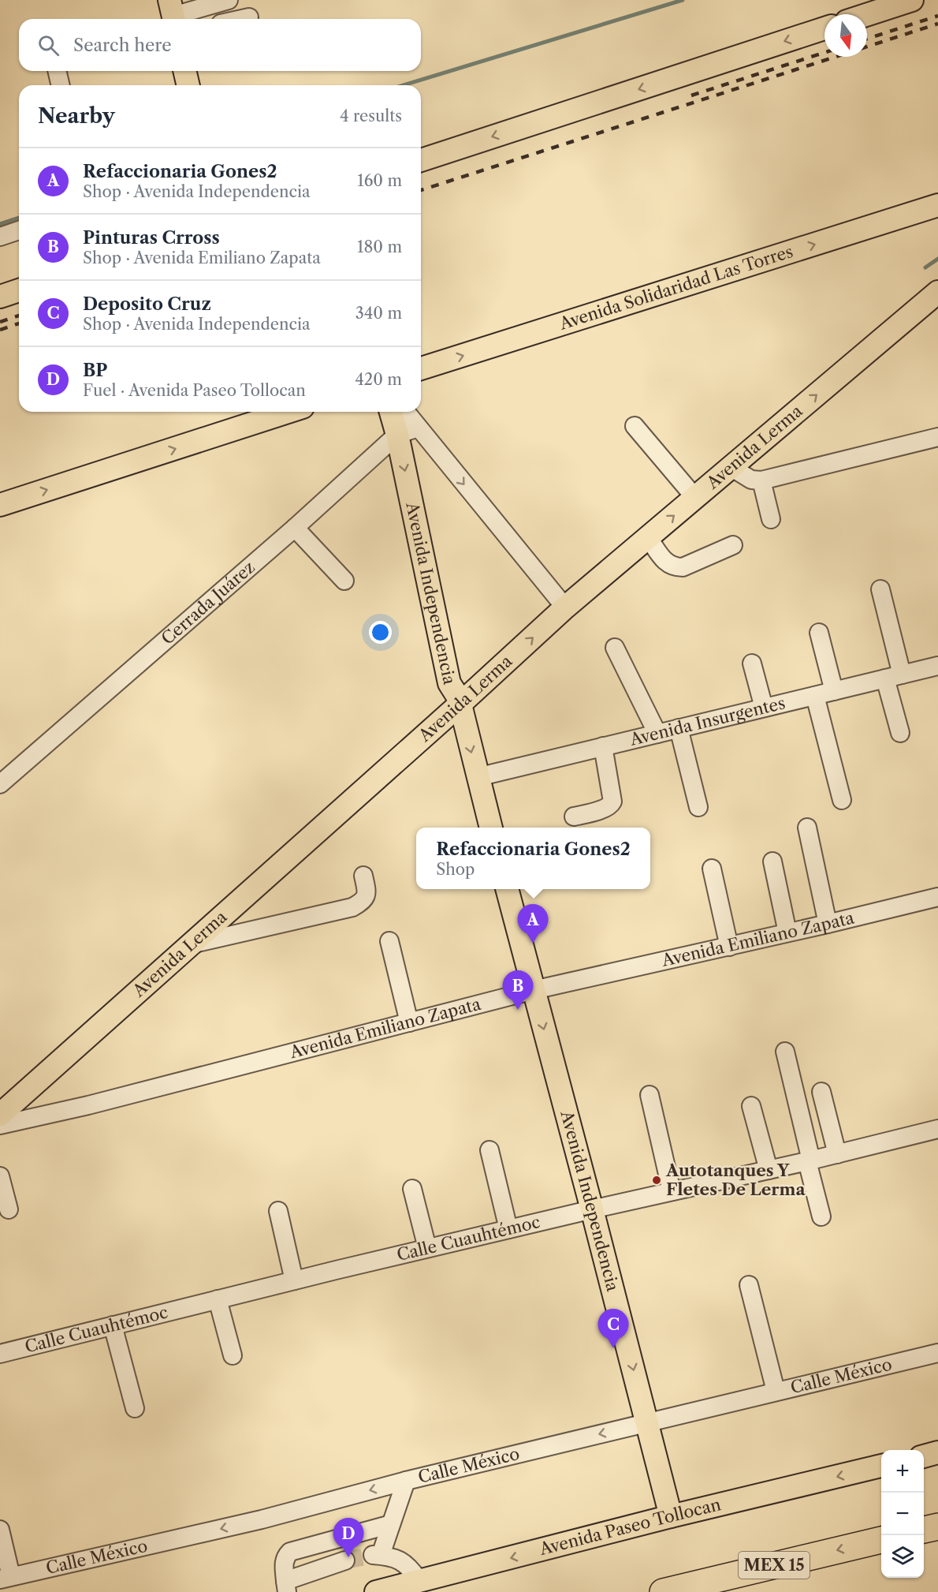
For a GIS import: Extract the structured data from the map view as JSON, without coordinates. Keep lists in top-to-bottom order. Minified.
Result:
{"streets":{"highway":["MEX 15"],"main road":["Avenida Solidaridad Las Torres","Avenida Lerma","Avenida Independencia","Avenida Paseo Tollocan"],"street":["Cerrada Juárez","Avenida Insurgentes","Avenida Emiliano Zapata","Calle Cuauhtémoc","Calle México"]},"crossings":[["Avenida Lerma","Avenida Independencia"],["Avenida Independencia","Cerrada Juárez"],["Avenida Independencia","Avenida Insurgentes"],["Avenida Independencia","Avenida Emiliano Zapata"],["Avenida Independencia","Calle Cuauhtémoc"],["Avenida Independencia","Calle México"],["Avenida Independencia","Avenida Paseo Tollocan"]],"one_way":["Avenida Lerma","Avenida Independencia","Calle México","Avenida Paseo Tollocan"],"places":["Autotanques Y Fletes De Lerma"],"north":"bottom","page":{"search":"Search here","heading":["Nearby","4 results"],"list":[{"mark":"A","name":"Refaccionaria Gones2","note":"Shop · Avenida Independencia","value":"160 m"},{"mark":"B","name":"Pinturas Crross","note":"Shop · Avenida Emiliano Zapata","value":"180 m"},{"mark":"C","name":"Deposito Cruz","note":"Shop · Avenida Independencia","value":"340 m"},{"mark":"D","name":"BP","note":"Fuel · Avenida Paseo Tollocan","value":"420 m"}],"popup":["Refaccionaria Gones2","Shop"],"pins":["A","B","C","D"],"map_buttons":["+","−"]}}
